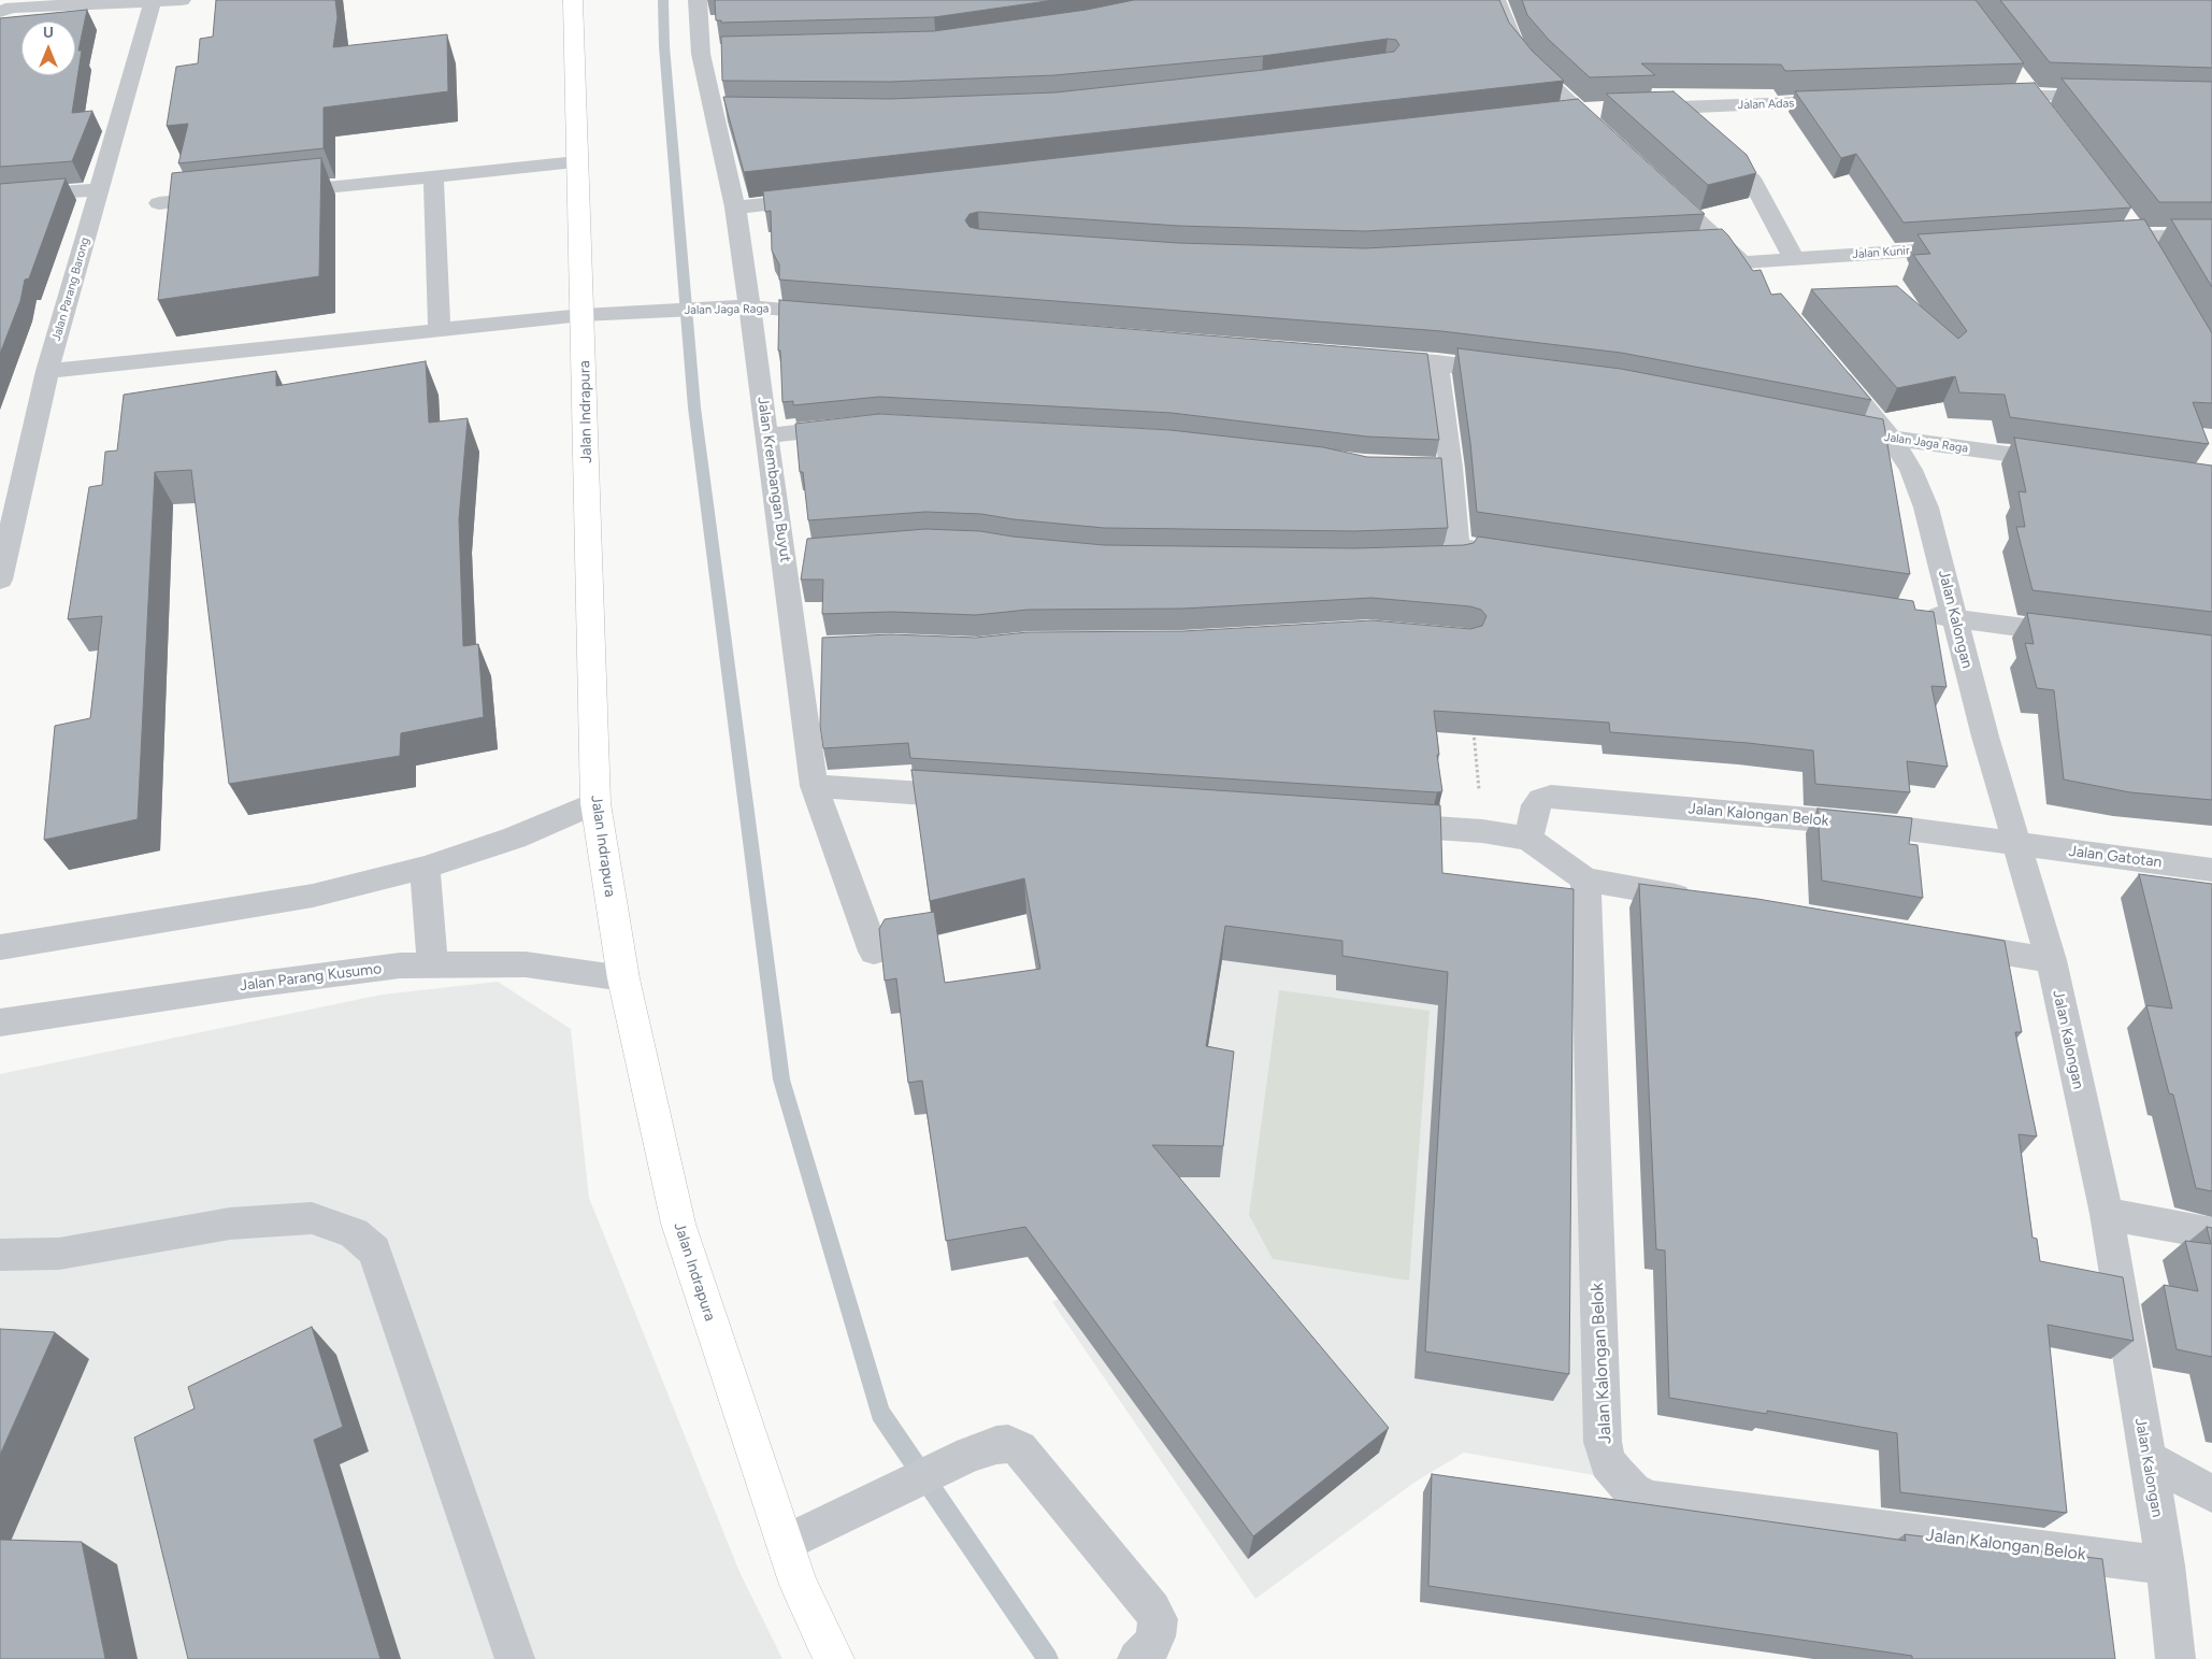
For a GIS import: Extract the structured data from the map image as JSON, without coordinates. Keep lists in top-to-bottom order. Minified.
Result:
{"streets":{"main road":["Jalan Indrapura"],"street":["Jalan Adas","Jalan Kunir","Jalan Parang Barong","Jalan Jaga Raga","Jalan Krembangan Buyut","Jalan Kalongan","Jalan Kalongan Belok","Jalan Gatotan","Jalan Parang Kusumo"]},"crossings":[["Jalan Parang Barong","Jalan Jaga Raga"],["Jalan Jaga Raga","Jalan Indrapura"],["Jalan Jaga Raga","Jalan Krembangan Buyut"],["Jalan Jaga Raga","Jalan Kalongan"],["Jalan Indrapura","Jalan Parang Kusumo"],["Jalan Kalongan","Jalan Kalongan Belok"],["Jalan Kalongan","Jalan Gatotan"],["Jalan Kalongan Belok","Jalan Gatotan"]],"north":"top"}
